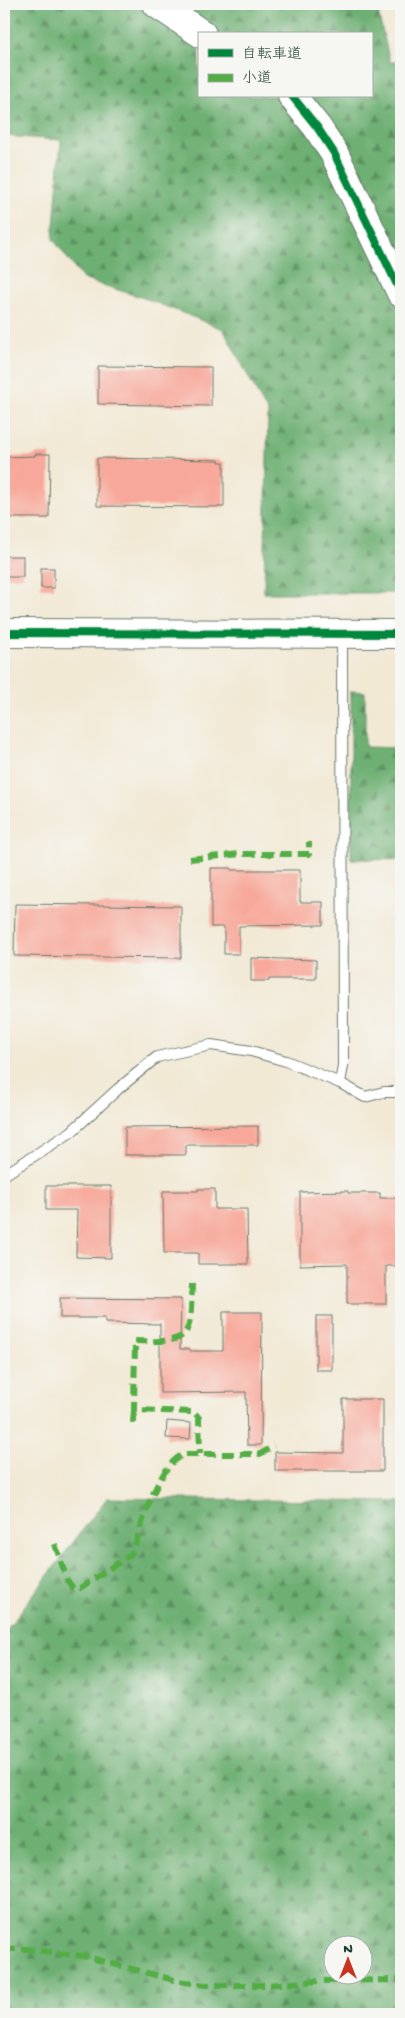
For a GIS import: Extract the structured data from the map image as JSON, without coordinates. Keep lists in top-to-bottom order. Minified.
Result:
{"legend":["自転車道","小道"],"north":"top"}
